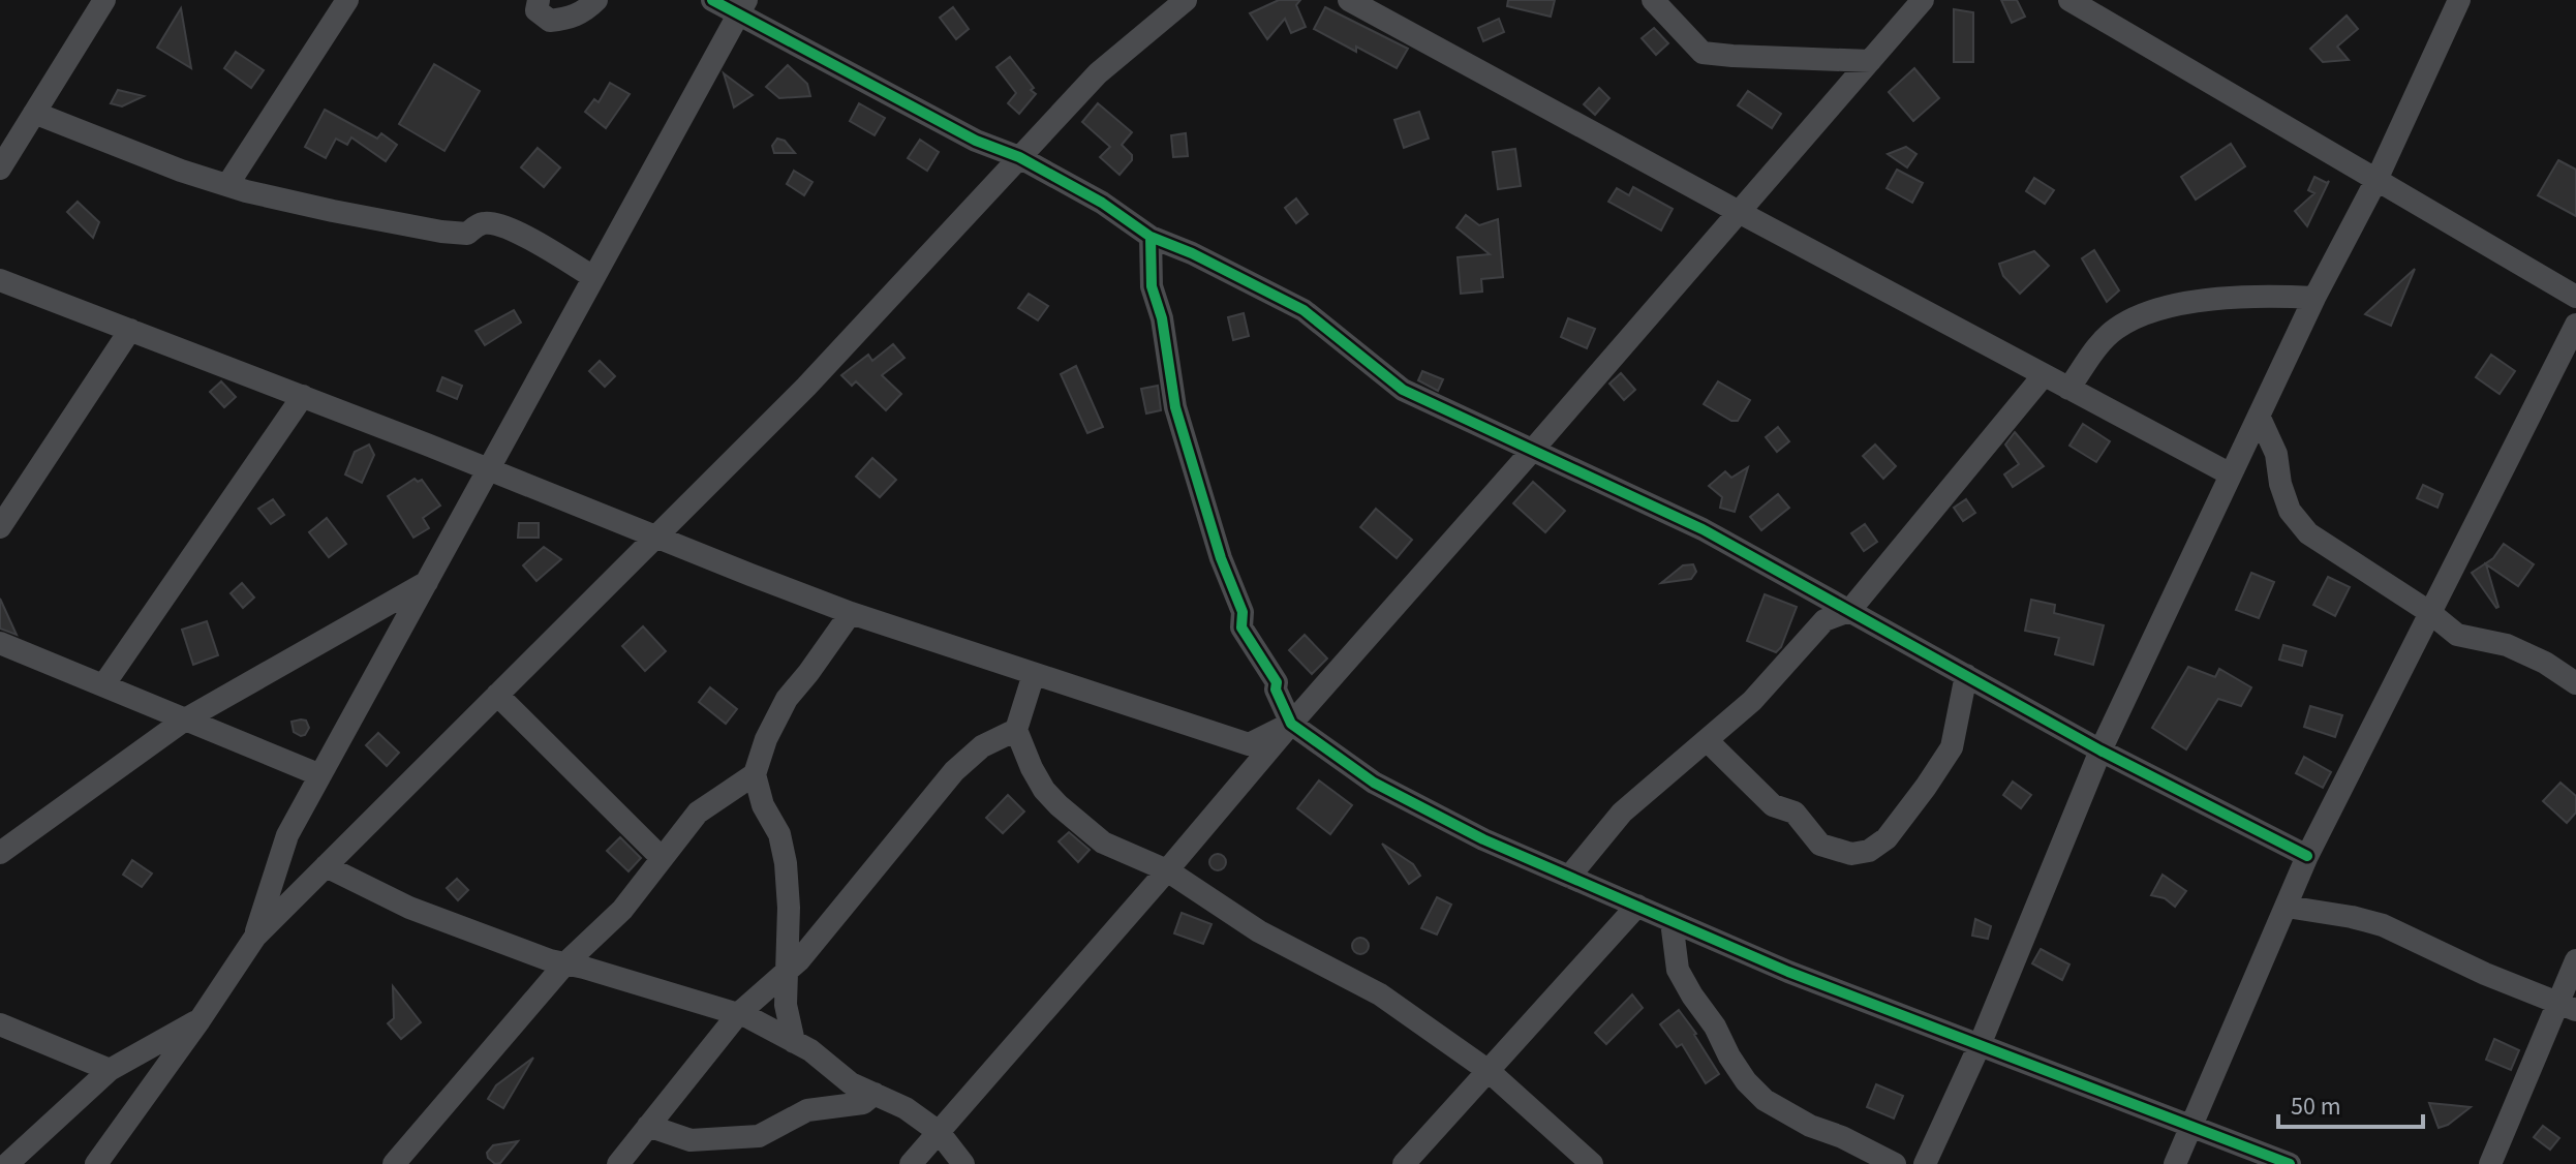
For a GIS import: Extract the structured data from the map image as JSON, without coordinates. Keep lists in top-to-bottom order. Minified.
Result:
{"scale_bar":"50 m"}
